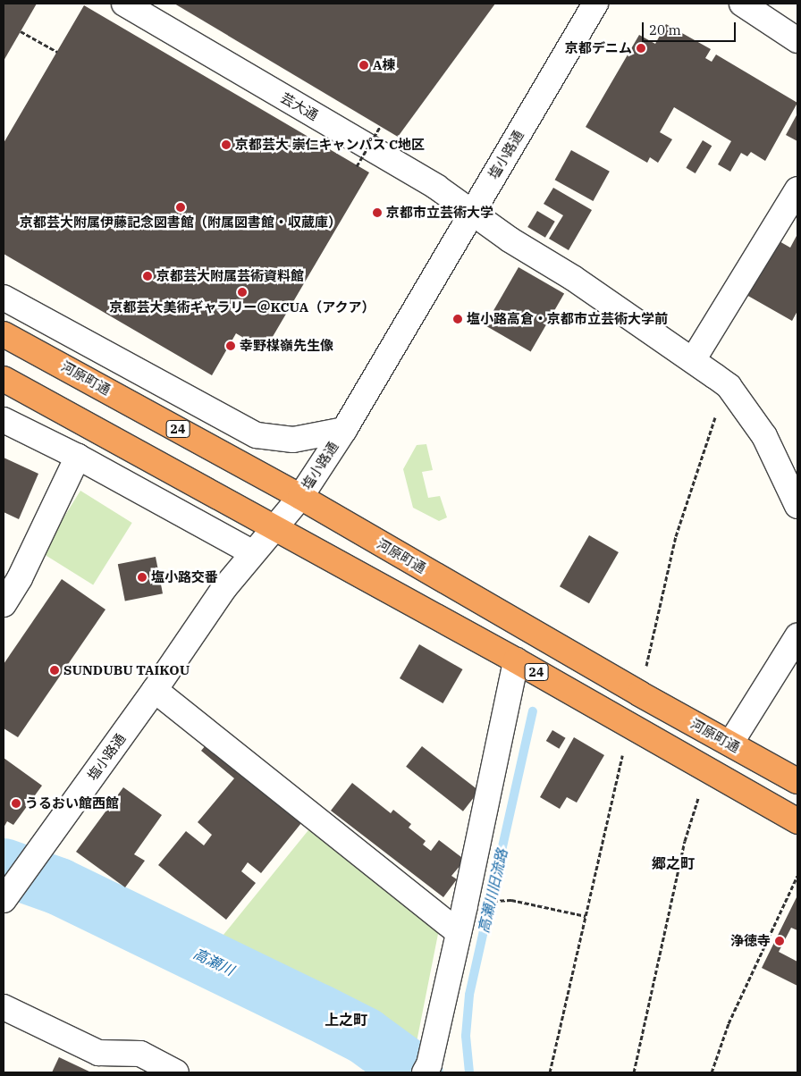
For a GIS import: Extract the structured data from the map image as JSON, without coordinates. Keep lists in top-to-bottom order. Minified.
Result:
{"streets":{"highway":["河原町通","24"],"street":["芸大通","塩小路通"]},"crossings":[["芸大通","塩小路通"],["塩小路通","河原町通"],["塩小路通","24"]],"districts":["郷之町","上之町"],"water":["高瀬川旧流路","高瀬川"],"places":["京都デニム","A棟","京都芸大 崇仁キャンパス C地区","京都芸大附属伊藤記念図書館（附属図書館・収蔵庫）","京都市立芸術大学","京都芸大附属芸術資料館","京都芸大美術ギャラリー＠KCUA（アクア）","塩小路高倉・京都市立芸術大学前","幸野楳嶺先生像","塩小路交番","SUNDUBU TAIKOU","うるおい館西館","浄徳寺"],"scale_bar":"20 m"}
